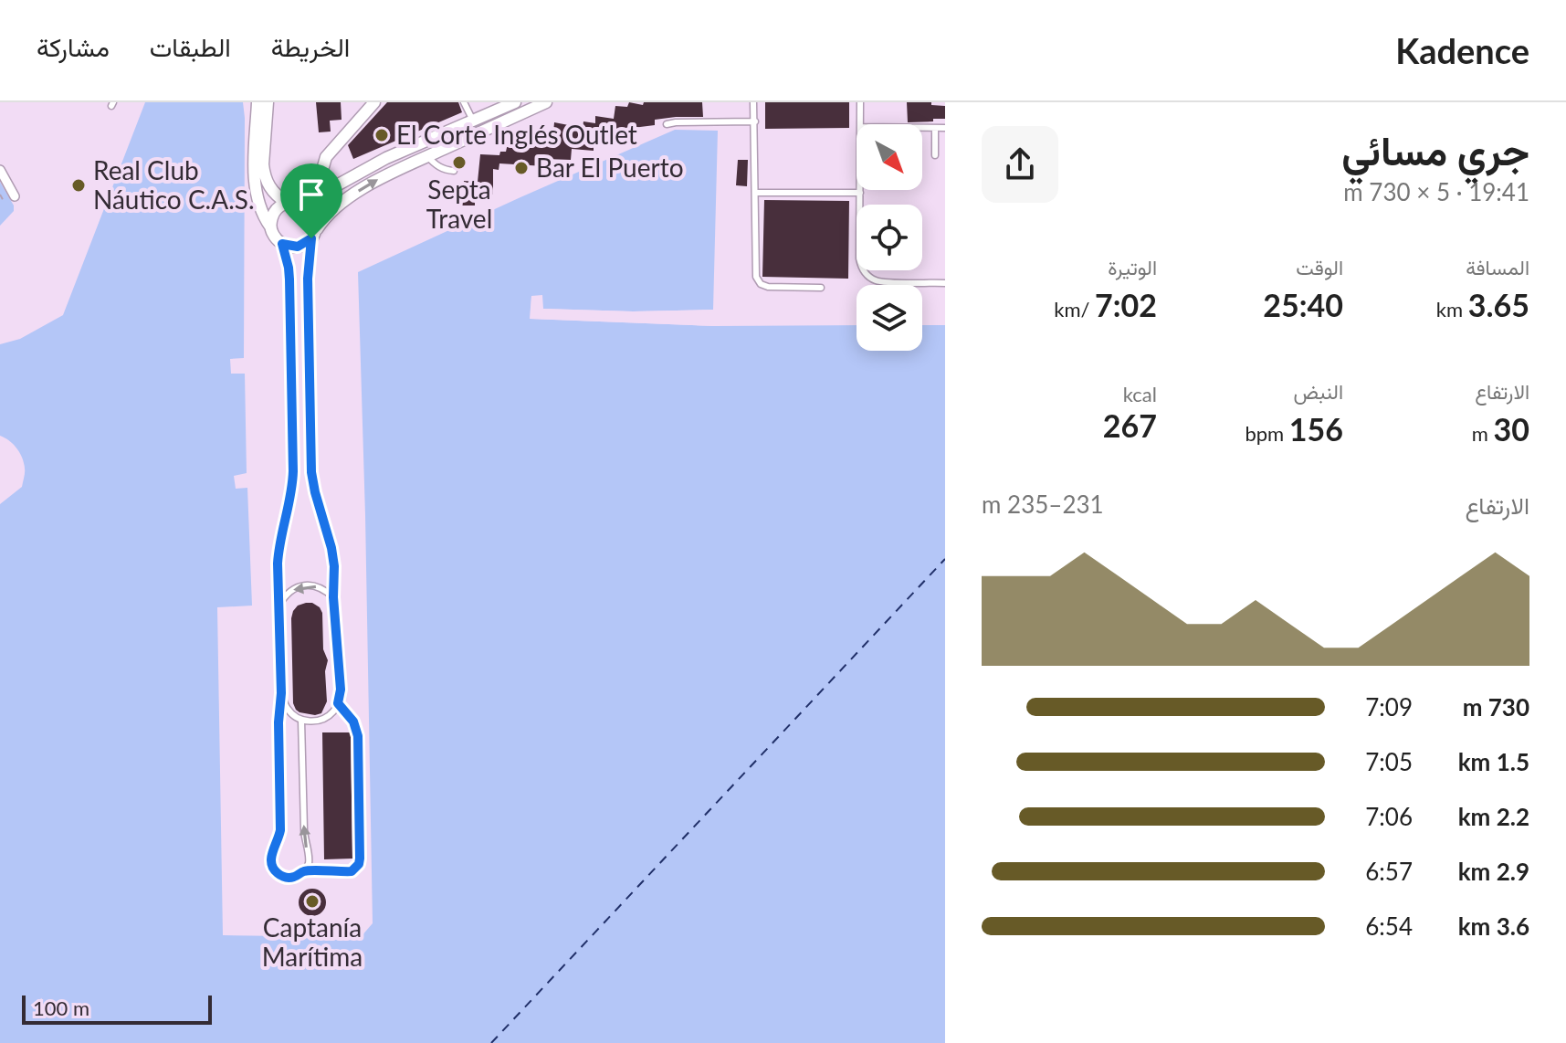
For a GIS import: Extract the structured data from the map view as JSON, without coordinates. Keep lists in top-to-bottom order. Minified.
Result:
{"places":["El Corte Inglés Outlet","Septa Travel","Bar El Puerto","Real Club Náutico C.A.S.","Captanía Marítima"],"scale_bar":"100 m","north":"bottom right","page":{"header":"Kadence","nav":["الخريطة","الطبقات","مشاركة"],"heading":["جري مسائي","19:41 · 5 × 730 m"],"stats":[["المسافة","3.65 km"],["الوقت","25:40"],["الوتيرة","7:02 /km"],["الارتفاع","30 m"],["النبض","156 bpm"],["kcal","267"]],"chart":["الارتفاع","231–235 m"],"list":[{"name":"730 m","note":"7:09"},{"name":"1.5 km","note":"7:05"},{"name":"2.2 km","note":"7:06"},{"name":"2.9 km","note":"6:57"},{"name":"3.6 km","note":"6:54"}],"scale":"100 m"}}
